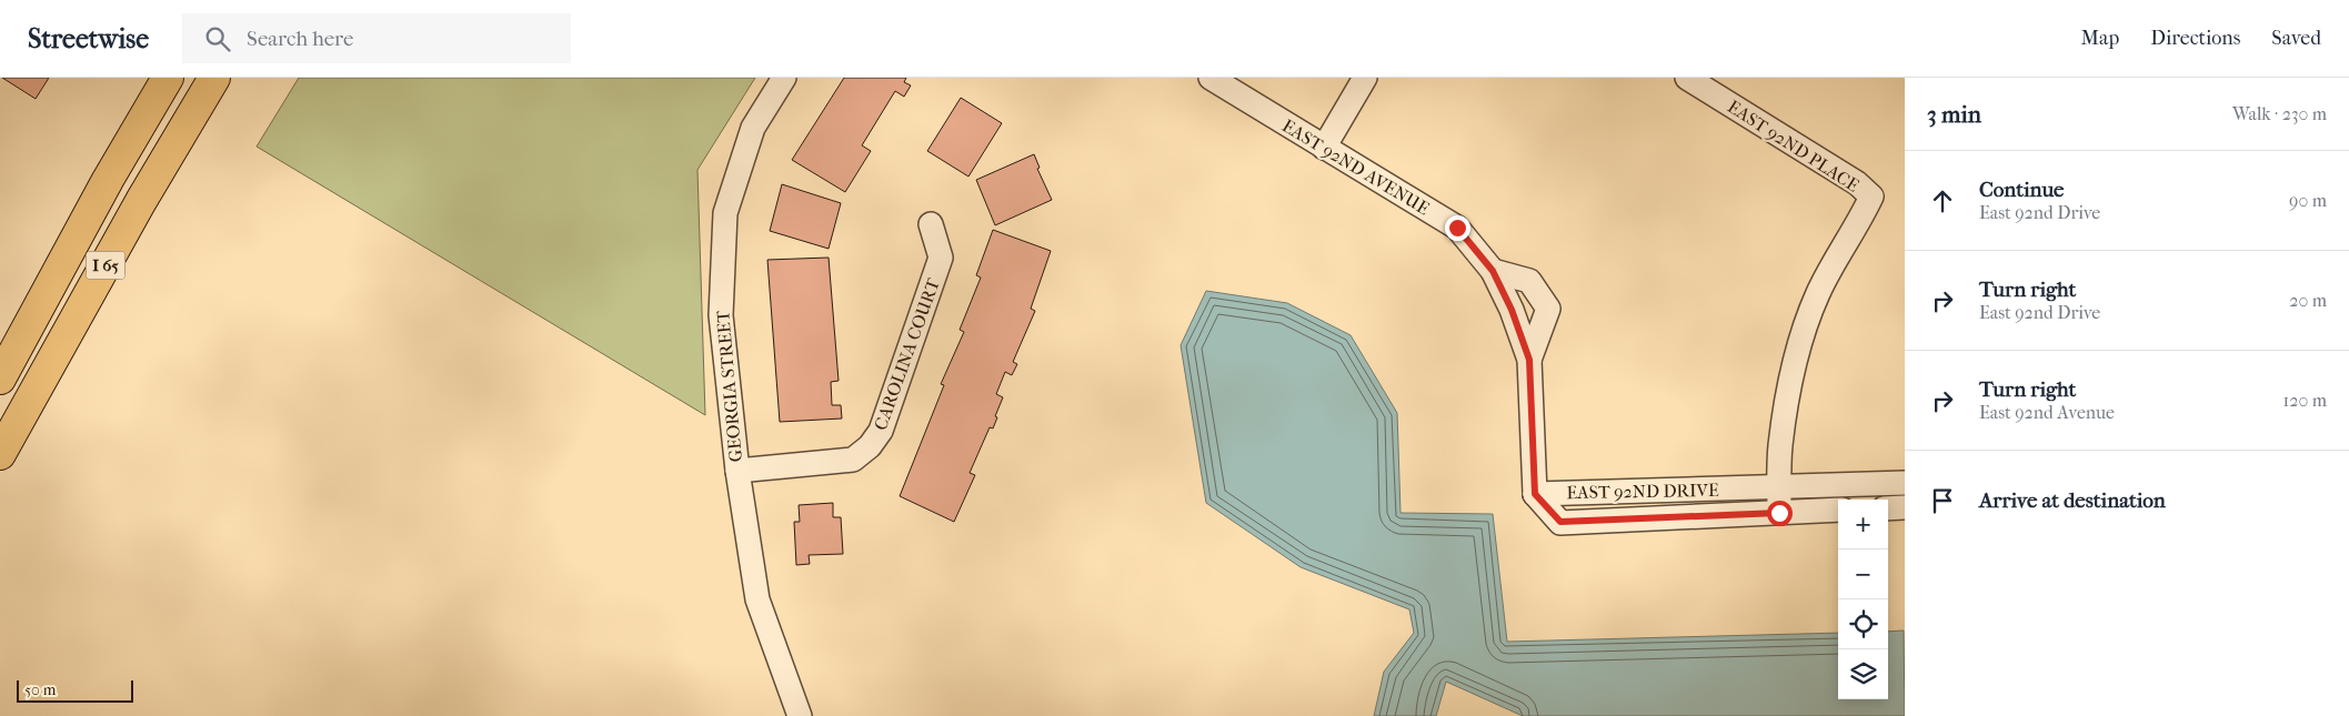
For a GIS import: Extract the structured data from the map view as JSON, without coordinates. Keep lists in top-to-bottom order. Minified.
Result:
{"streets":{"highway":["I 65"],"street":["EAST 92ND PLACE","EAST 92ND AVENUE","CAROLINA COURT","GEORGIA STREET","EAST 92ND DRIVE"]},"crossings":[["EAST 92ND PLACE","EAST 92ND DRIVE"],["EAST 92ND AVENUE","EAST 92ND DRIVE"],["CAROLINA COURT","GEORGIA STREET"]],"scale_bar":"50 m","page":{"header":"Streetwise","search":"Search here","nav":["Map","Directions","Saved"],"heading":["3 min","Walk · 230 m"],"list":[["Continue","East 92nd Drive","90 m"],["Turn right","East 92nd Drive","20 m"],["Turn right","East 92nd Avenue","120 m"],"Arrive at destination"],"map_buttons":["+","−"],"scale":"50 m"}}
